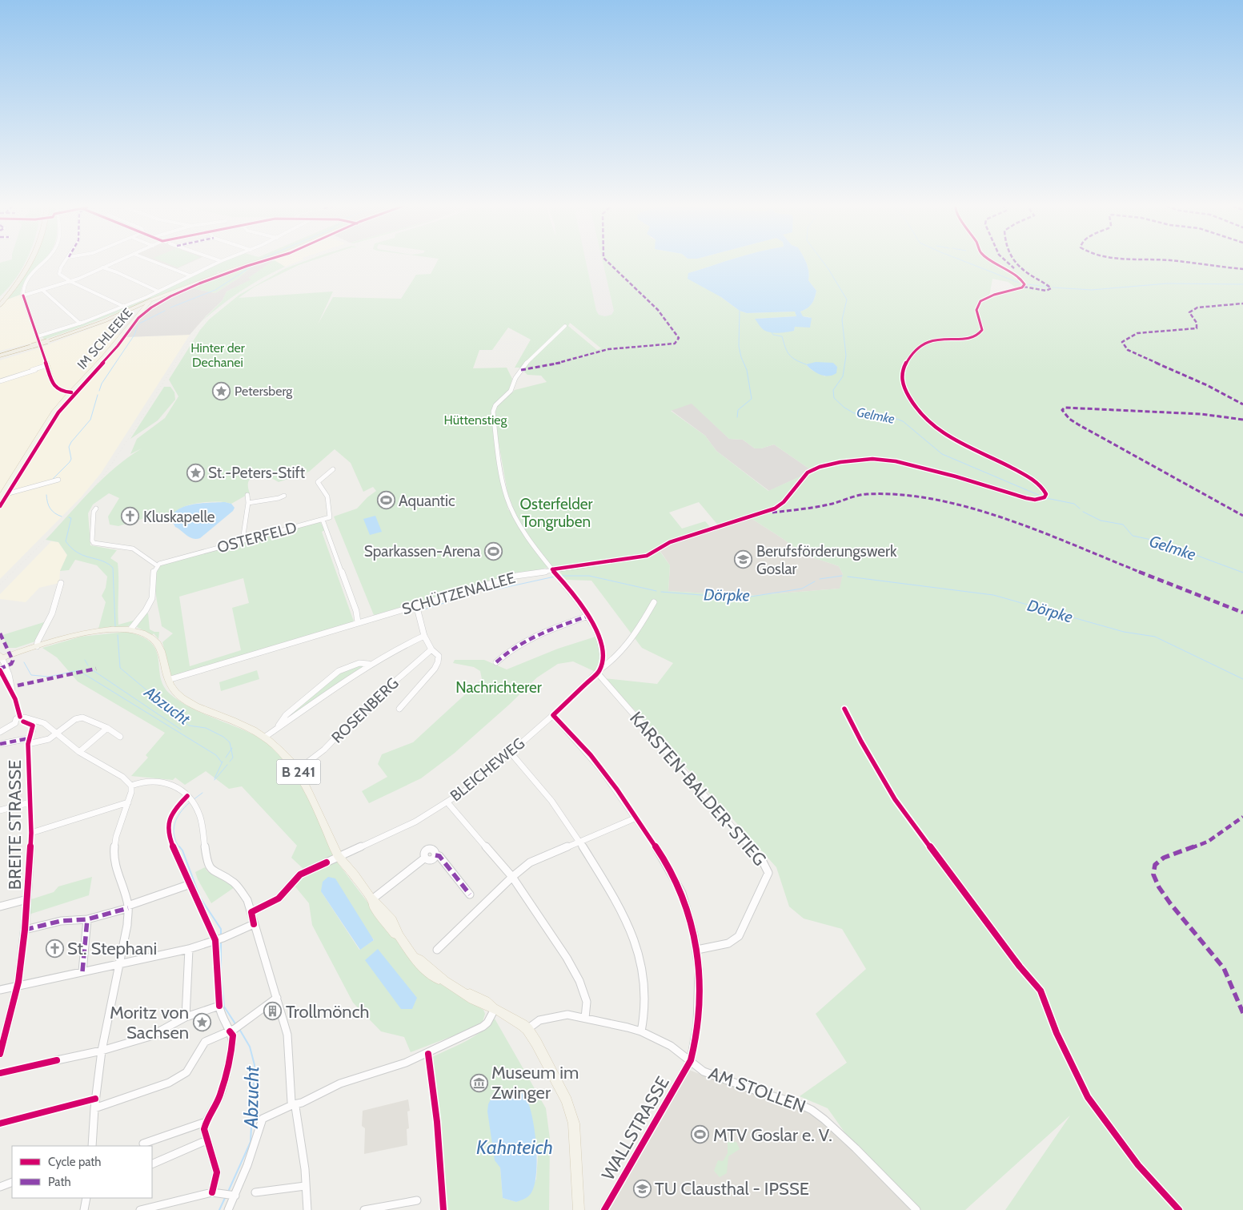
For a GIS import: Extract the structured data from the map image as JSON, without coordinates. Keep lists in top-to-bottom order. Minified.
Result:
{"streets":{"main road":["IM SCHLEEKE","B 241"],"street":["OSTERFELD","SCHÜTZENALLEE","ROSENBERG","BLEICHEWEG","KARSTEN-BALDER-STIEG","BREITE STRASSE","AM STOLLEN","WALLSTRASSE"]},"crossings":[["SCHÜTZENALLEE","ROSENBERG"],["SCHÜTZENALLEE","B 241"],["ROSENBERG","B 241"],["BLEICHEWEG","B 241"],["BLEICHEWEG","KARSTEN-BALDER-STIEG"],["BLEICHEWEG","WALLSTRASSE"],["B 241","AM STOLLEN"],["KARSTEN-BALDER-STIEG","WALLSTRASSE"],["AM STOLLEN","WALLSTRASSE"]],"water":["Gelmke","Dörpke","Abzucht","Kahnteich"],"parks":["Hinter der Dechanei","Hüttenstieg","Osterfelder Tongruben","Nachrichterer"],"places":{"place":["Petersberg","St.-Peters-Stift","Moritz von Sachsen"],"sports":["Aquantic","Sparkassen-Arena","MTV Goslar e. V."],"church":["Kluskapelle","St. Stephani"],"school or university":["Berufsförderungswerk Goslar","TU Clausthal - IPSSE"],"building":["Trollmönch"],"museum":["Museum im Zwinger"]},"legend":["Cycle path","Path"]}
